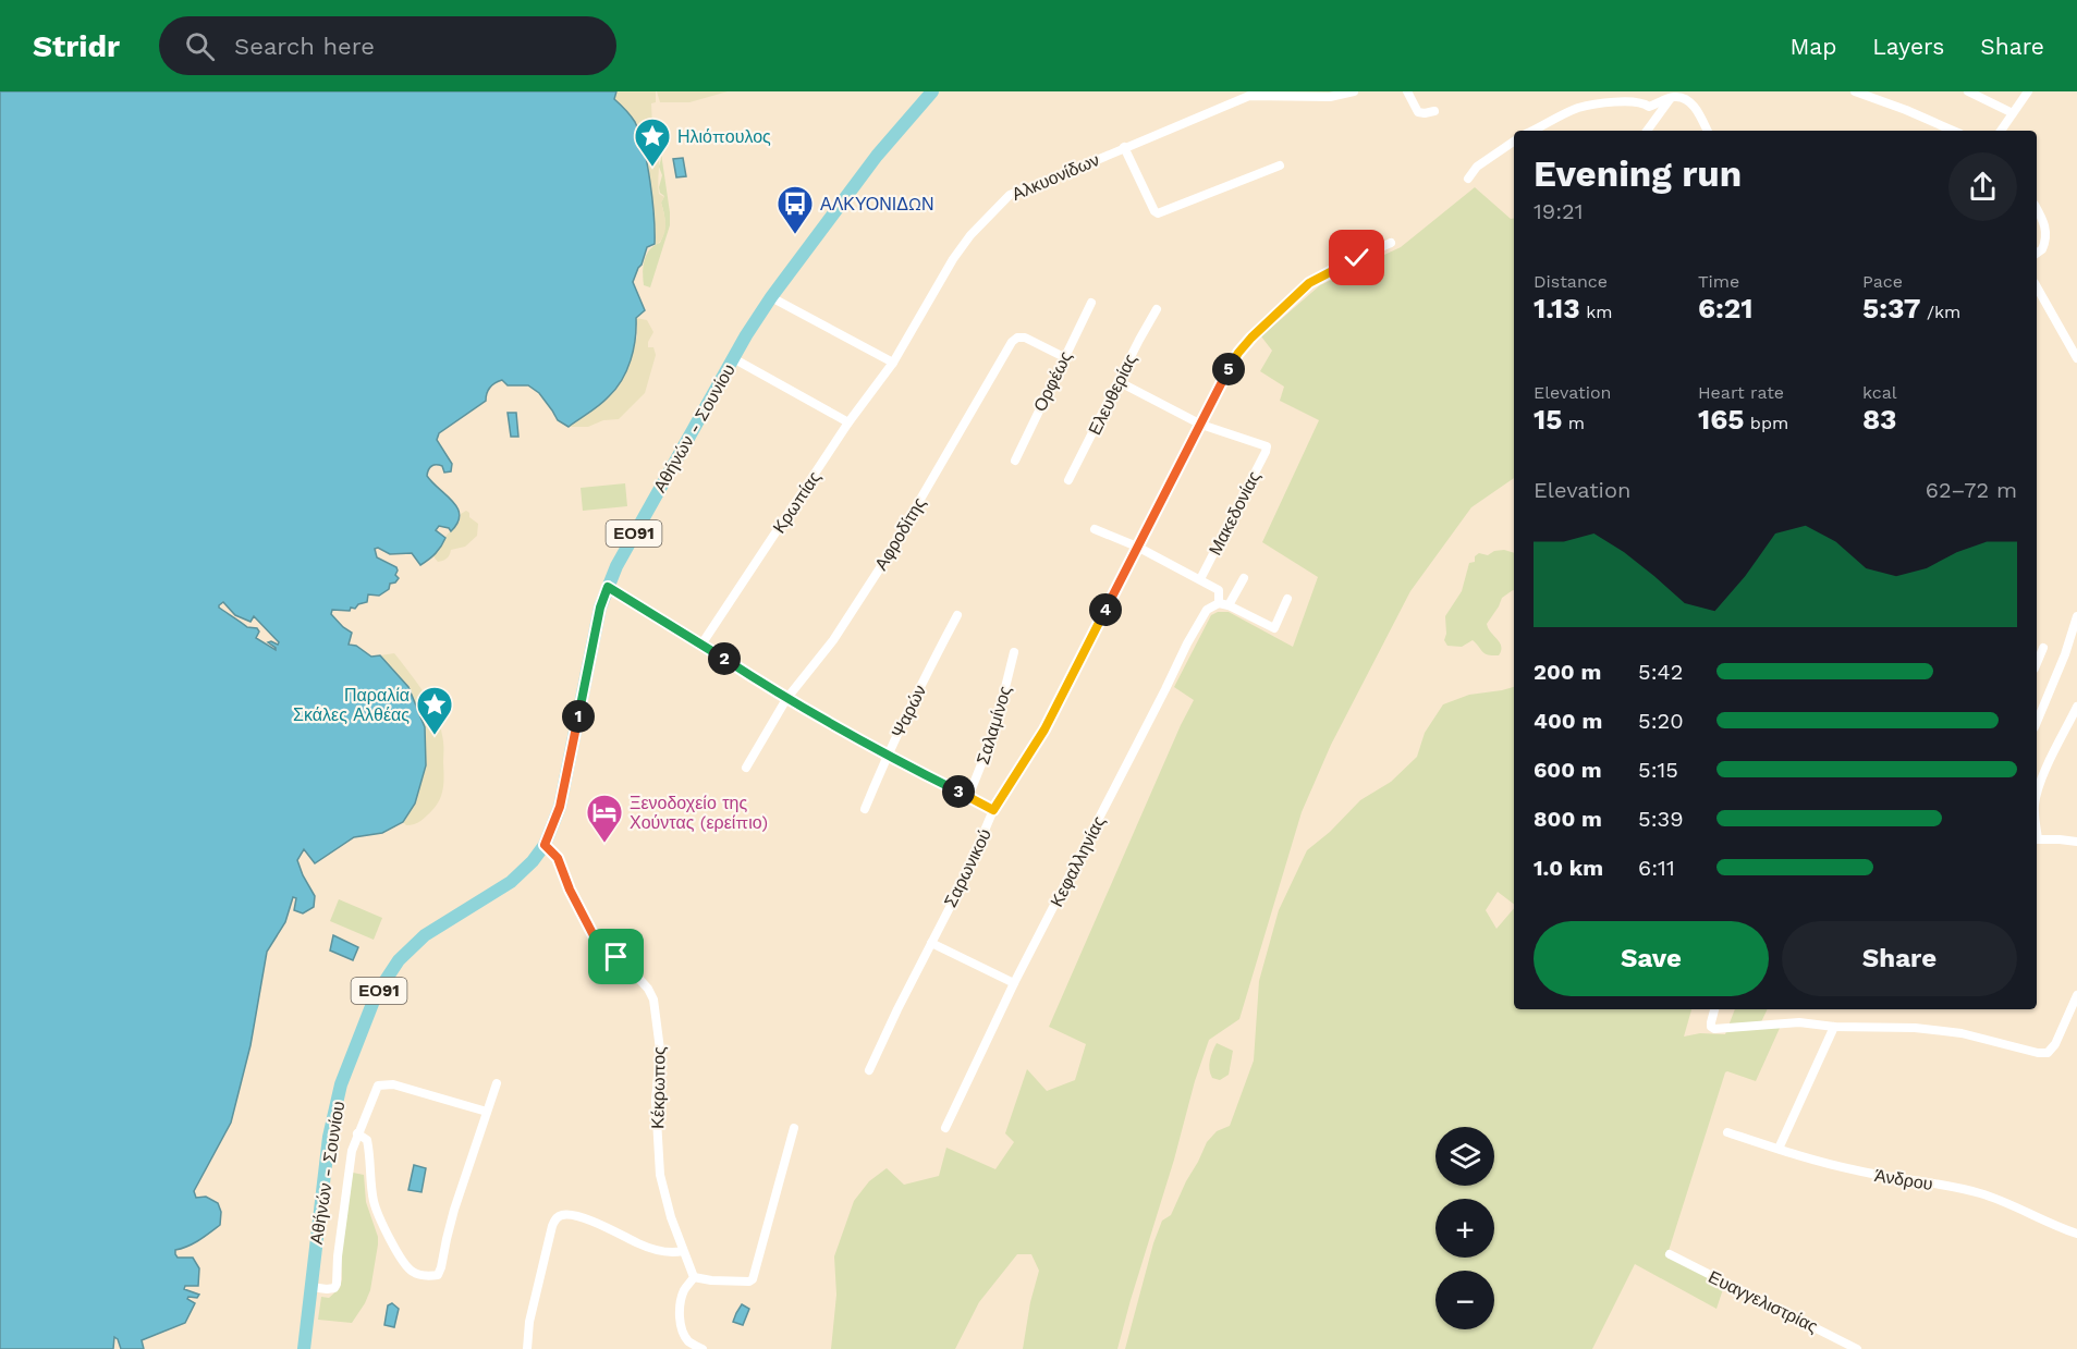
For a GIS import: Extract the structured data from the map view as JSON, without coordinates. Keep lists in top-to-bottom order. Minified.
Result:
{"streets":{"main road":["Αθήνών - Σουνίου","ΕΟ91"],"street":["Αλκυονίδων","Ορφέως","Ελευθερίας","Κρωπίας","Μακεδονίας","Αφροδίτης","Ψαρών","Σαλαμίνος","Κεφαλληνίας","Σαρωνικού","Κέκρωπος","Άνδρου","Ευαγγελιστρίας"]},"crossings":[["Αλκυονίδων","Κρωπίας"],["Ορφέως","Αφροδίτης"],["Αθήνών - Σουνίου","Κέκρωπος"],["Μακεδονίας","Σαρωνικού"]],"places":{"place":["Ηλιόπουλος","Παραλία Σκάλες Αλθέας"],"bus stop":["ΑΛΚΥΟΝΙΔΩΝ"],"hotel":["Ξενοδοχείο της Χούντας (ερείπιο)"]},"page":{"header":"Stridr","search":"Search here","nav":["Map","Layers","Share"],"heading":["Evening run","19:21"],"stats":[["Distance","1.13 km"],["Time","6:21"],["Pace","5:37 /km"],["Elevation","15 m"],["Heart rate","165 bpm"],["kcal","83"]],"pins":["5","4","2","1","3"],"chart":["Elevation","62–72 m"],"list":[{"name":"200 m","note":"5:42"},{"name":"400 m","note":"5:20"},{"name":"600 m","note":"5:15"},{"name":"800 m","note":"5:39"},{"name":"1.0 km","note":"6:11"}],"buttons":["Save","Share"],"map_buttons":["+","−"]}}
